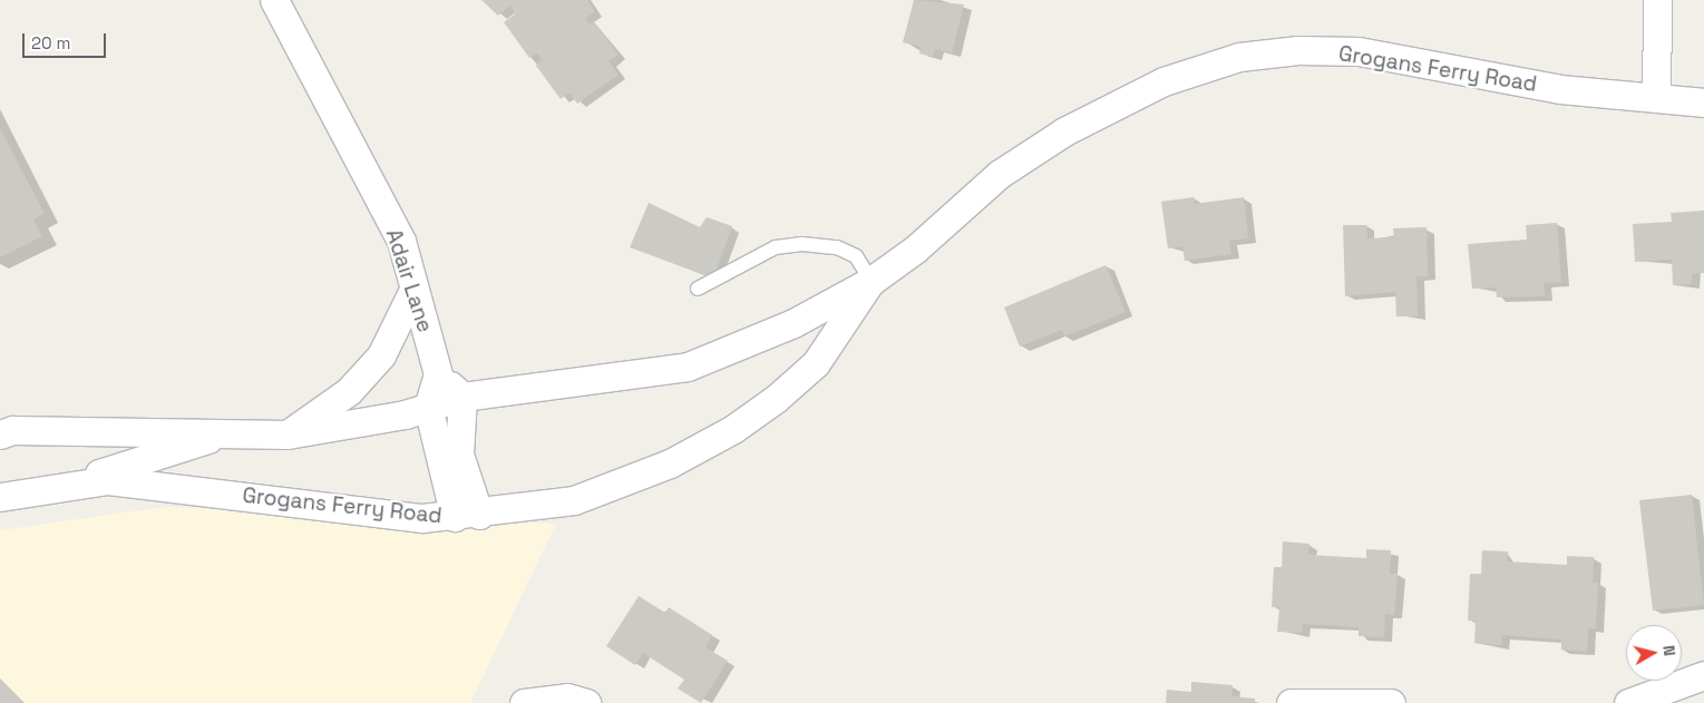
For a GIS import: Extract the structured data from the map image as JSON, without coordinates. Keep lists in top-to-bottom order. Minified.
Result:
{"streets":{"street":["Grogans Ferry Road","Adair Lane"]},"scale_bar":"20 m","north":"right"}
